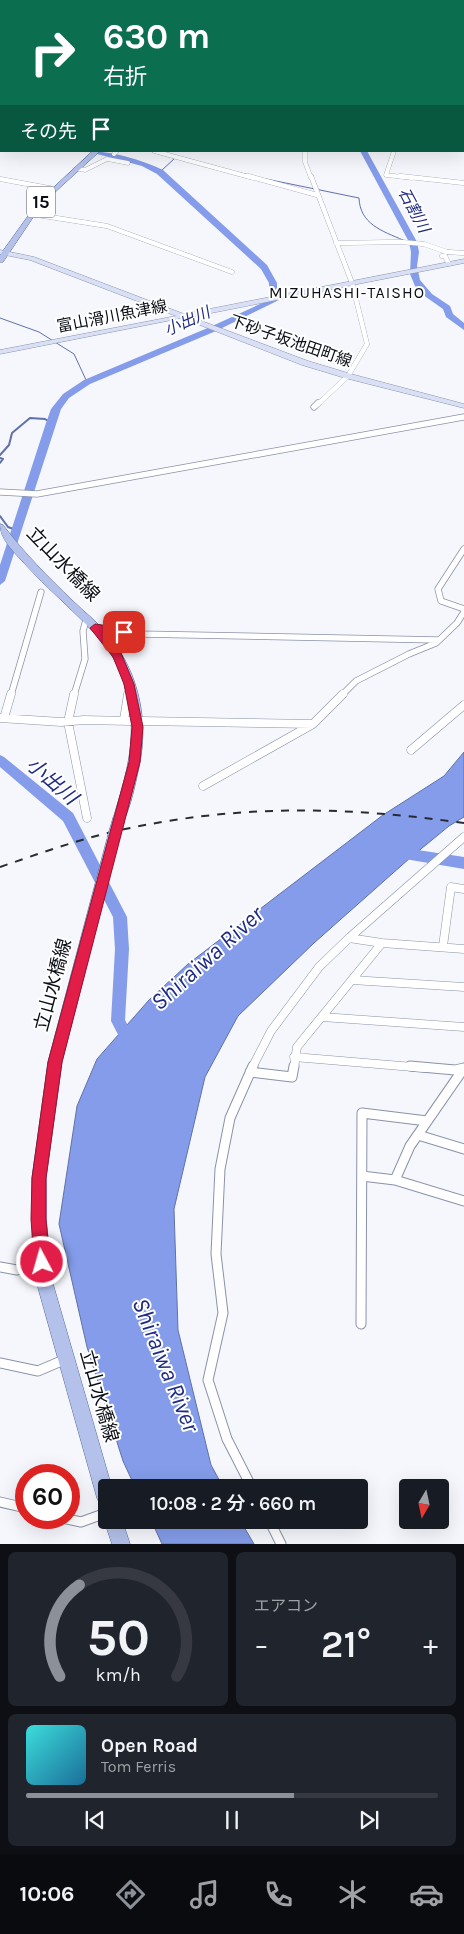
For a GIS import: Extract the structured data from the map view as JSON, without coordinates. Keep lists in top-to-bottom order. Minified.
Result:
{"streets":{"main road":["15","富山滑川魚津線","下砂子坂池田町線","立山水橋線"]},"crossings":[["15","下砂子坂池田町線"],["富山滑川魚津線","下砂子坂池田町線"]],"districts":["MIZUHASHI-TAISHO"],"water":["石割川","小出川","Shiraiwa River"],"north":"bottom","page":{"turn":["630 m","右折"],"then":"その先","limit":"60","trip":"10:08 · 2 分 · 660 m","tile":"エアコン","heat":["−","21°","+"],"song":["Open Road","Tom Ferris"],"tabs":"10:06","gauge":["50","km/h"]}}
